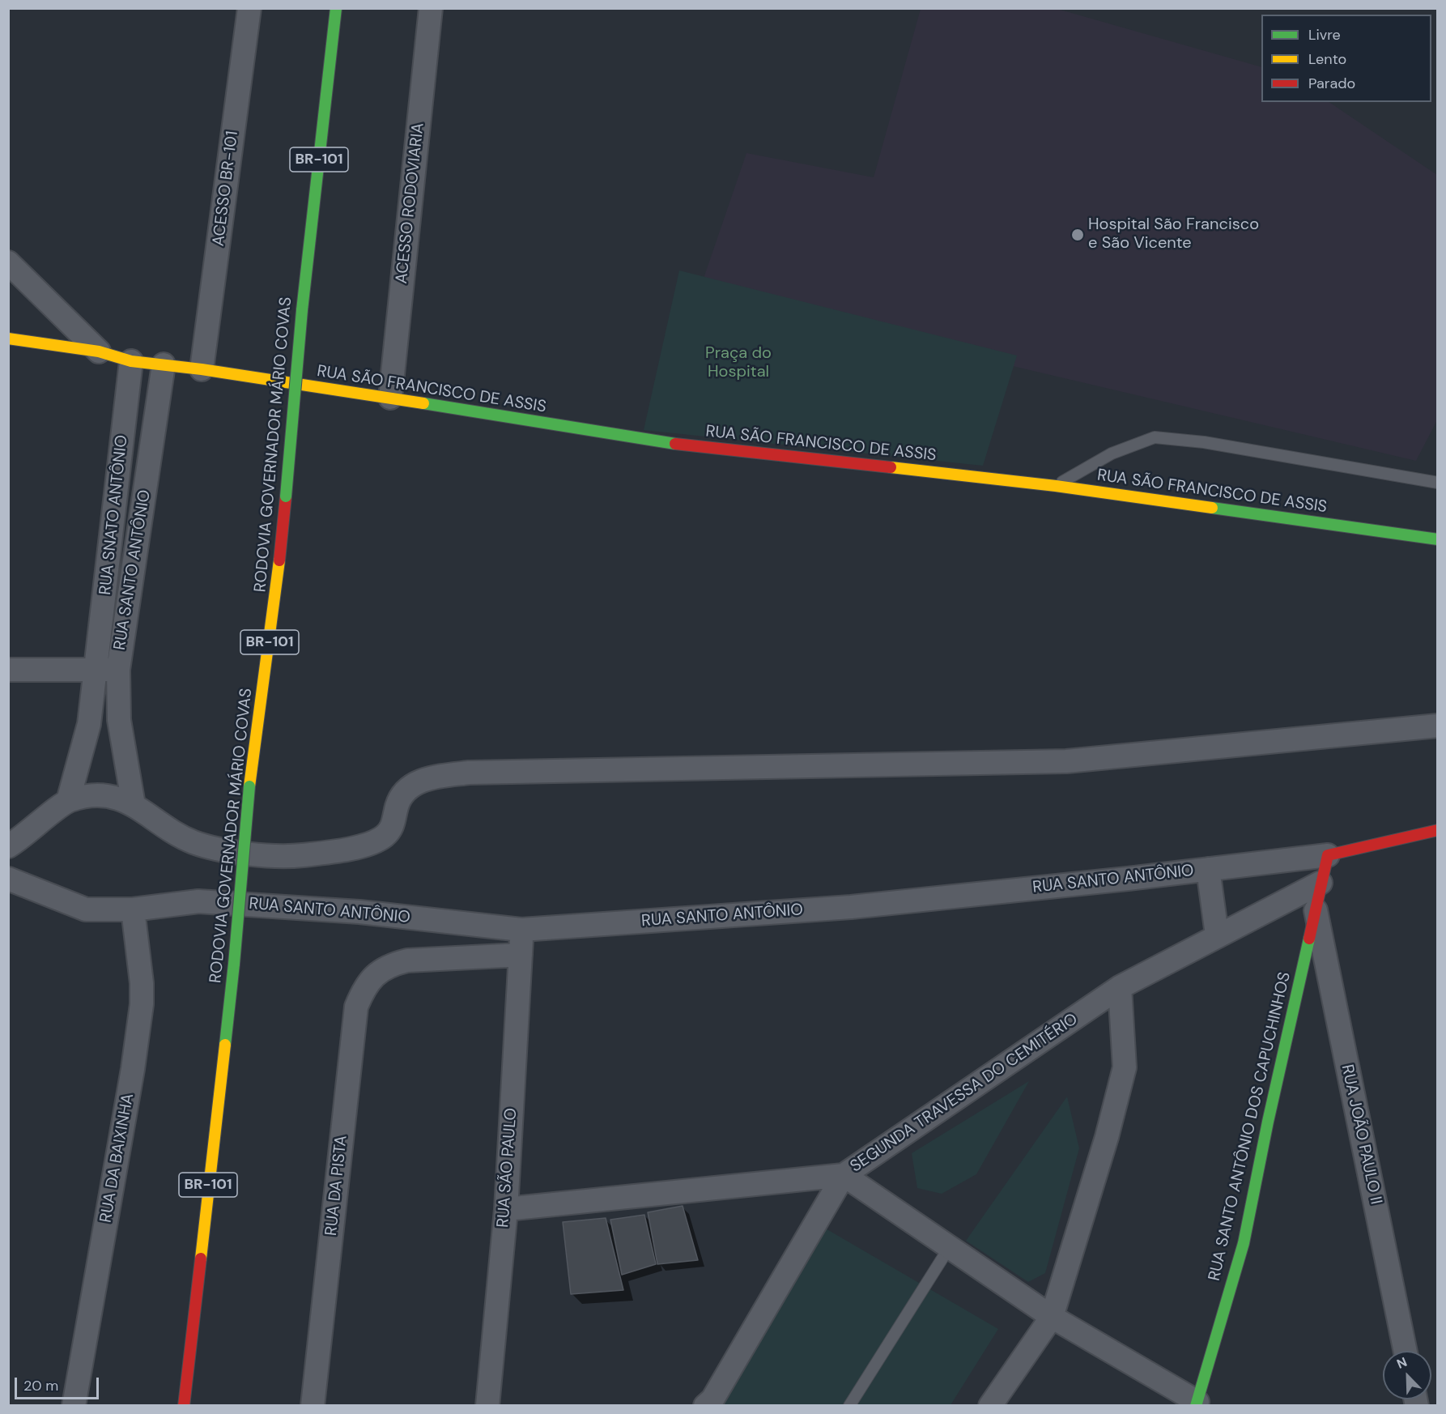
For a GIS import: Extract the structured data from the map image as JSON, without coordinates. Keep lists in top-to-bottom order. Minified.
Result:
{"streets":{"main road":["BR-101","RUA SÃO FRANCISCO DE ASSIS","RODOVIA GOVERNADOR MÁRIO COVAS","RUA SANTO ANTÔNIO","RUA SANTO ANTÔNIO DOS CAPUCHINHOS"],"street":["ACESSO BR-101","ACESSO RODOVIARIA","RUA SNATO ANTÔNIO","SEGUNDA TRAVESSA DO CEMITÉRIO","RUA JOÃO PAULO II","RUA DA BAIXINHA","RUA SÃO PAULO","RUA DA PISTA"]},"crossings":[["ACESSO BR-101","RUA SÃO FRANCISCO DE ASSIS"],["ACESSO RODOVIARIA","RUA SÃO FRANCISCO DE ASSIS"],["RUA SÃO FRANCISCO DE ASSIS","RUA SNATO ANTÔNIO"],["RUA SÃO FRANCISCO DE ASSIS","RUA SANTO ANTÔNIO"],["RUA SNATO ANTÔNIO","RUA SANTO ANTÔNIO"],["RUA SANTO ANTÔNIO","RUA SANTO ANTÔNIO DOS CAPUCHINHOS"],["RUA SANTO ANTÔNIO","RUA DA BAIXINHA"],["RUA SANTO ANTÔNIO","RUA SÃO PAULO"],["SEGUNDA TRAVESSA DO CEMITÉRIO","RUA SANTO ANTÔNIO DOS CAPUCHINHOS"],["RUA SANTO ANTÔNIO DOS CAPUCHINHOS","RUA JOÃO PAULO II"],["RUA SÃO PAULO","RUA DA PISTA"]],"parks":["Praça do Hospital"],"places":["Hospital São Francisco e São Vicente"],"legend":["Livre","Lento","Parado"],"scale_bar":"20 m","north":"top left"}
